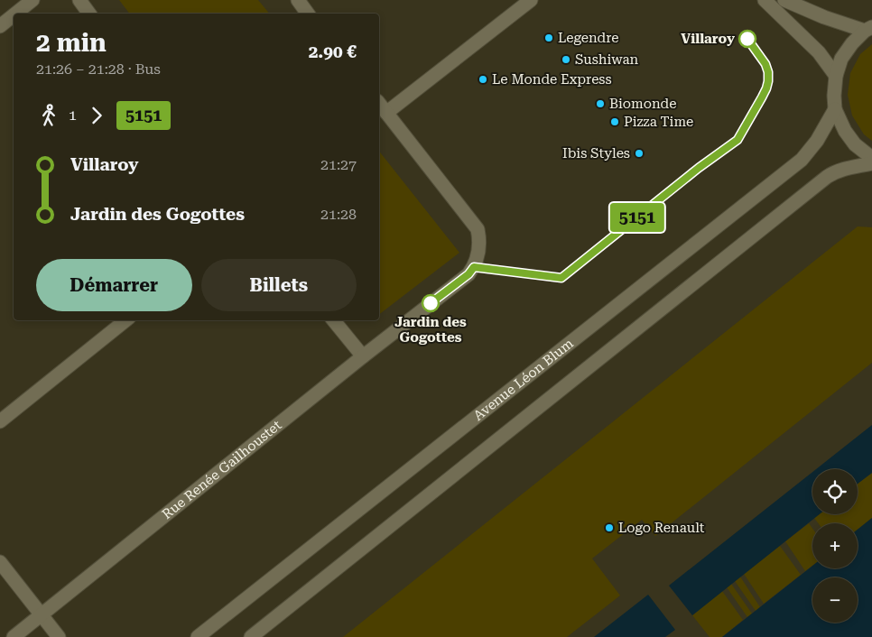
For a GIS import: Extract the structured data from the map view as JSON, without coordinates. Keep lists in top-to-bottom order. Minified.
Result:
{"streets":{"main road":["Avenue Léon Blum","Rue Renée Gailhoustet"]},"places":["Legendre","Villaroy","Sushiwan","Le Monde Express","Biomonde","Pizza Time","Ibis Styles","Jardin des Gogottes","Logo Renault"],"lines":["bus line 5151"],"page":{"on_map":"5151","heading":["2 min","21:26 – 21:28 · Bus","2.90 €"],"legs":["1","5151"],"list":[{"name":"Villaroy","value":"21:27"},{"name":"Jardin des Gogottes","value":"21:28"}],"buttons":["Démarrer","Billets"],"map_buttons":["+","−"]}}
